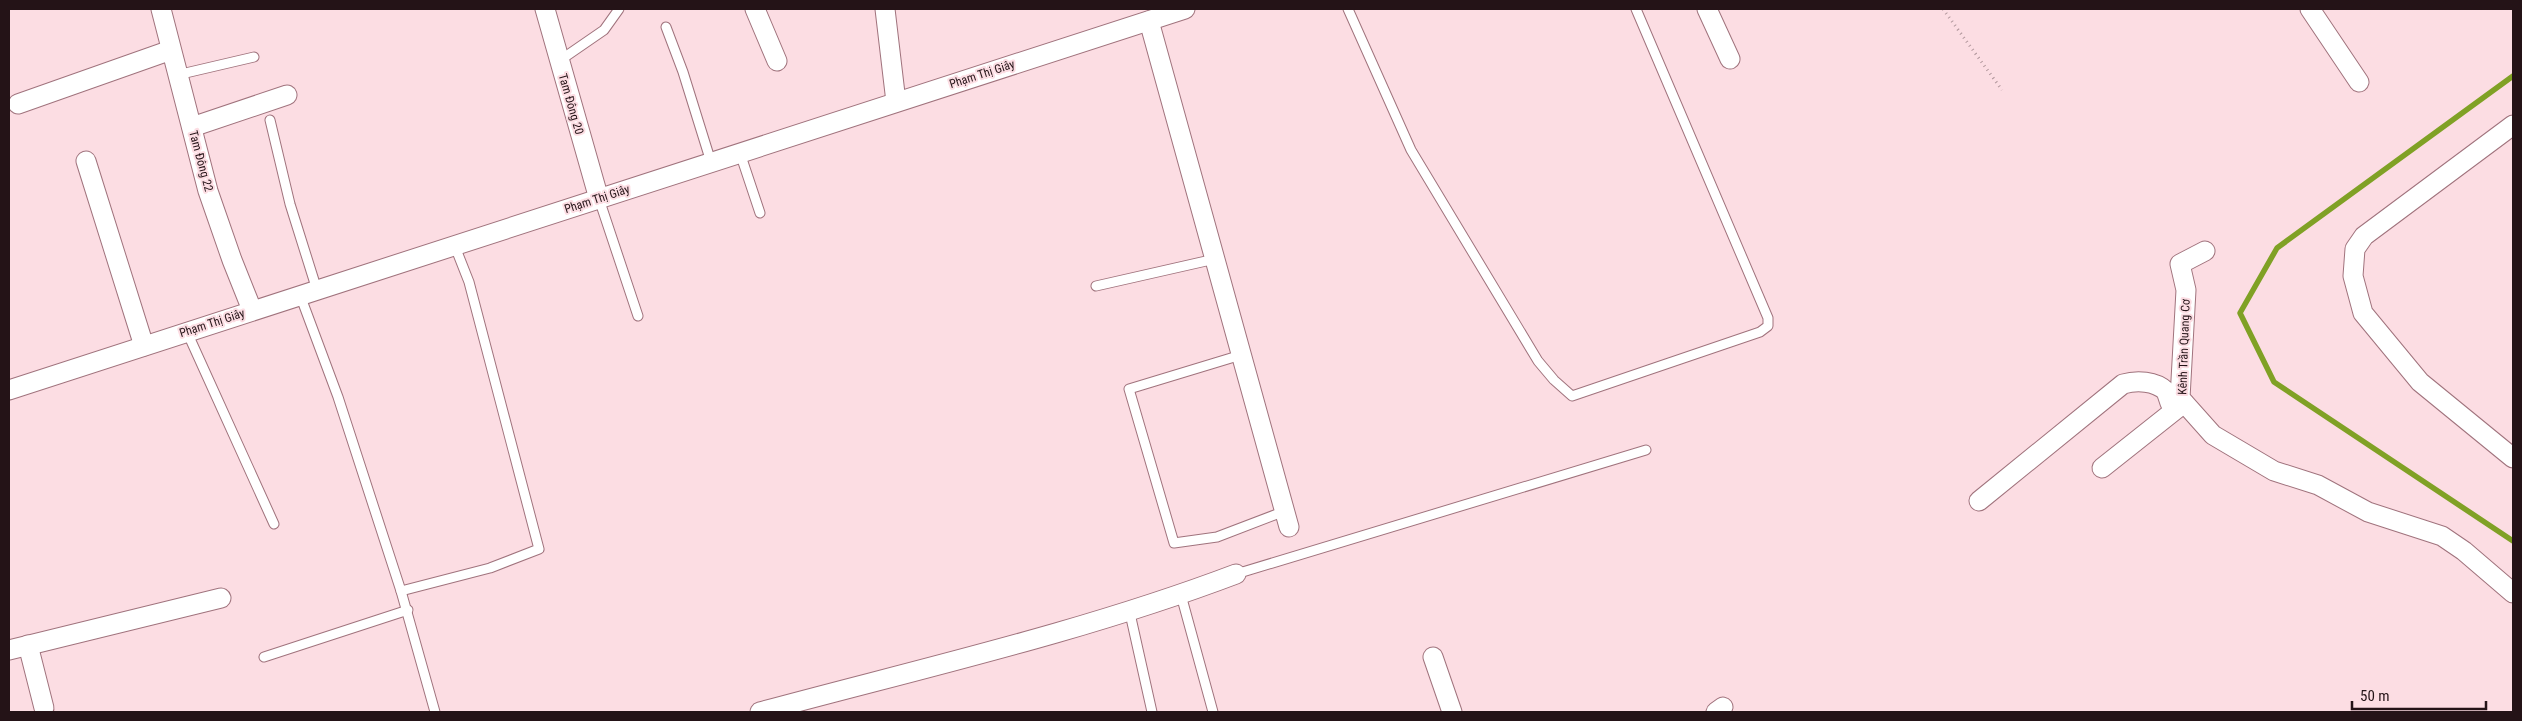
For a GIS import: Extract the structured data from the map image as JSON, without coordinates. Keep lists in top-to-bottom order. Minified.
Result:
{"streets":{"street":["Phạm Thị Giây","Tam Đông 20","Tam Đông 22","Kênh Trần Quang Cơ"]},"crossings":[["Phạm Thị Giây","Tam Đông 20"],["Phạm Thị Giây","Tam Đông 22"]],"scale_bar":"50 m"}
